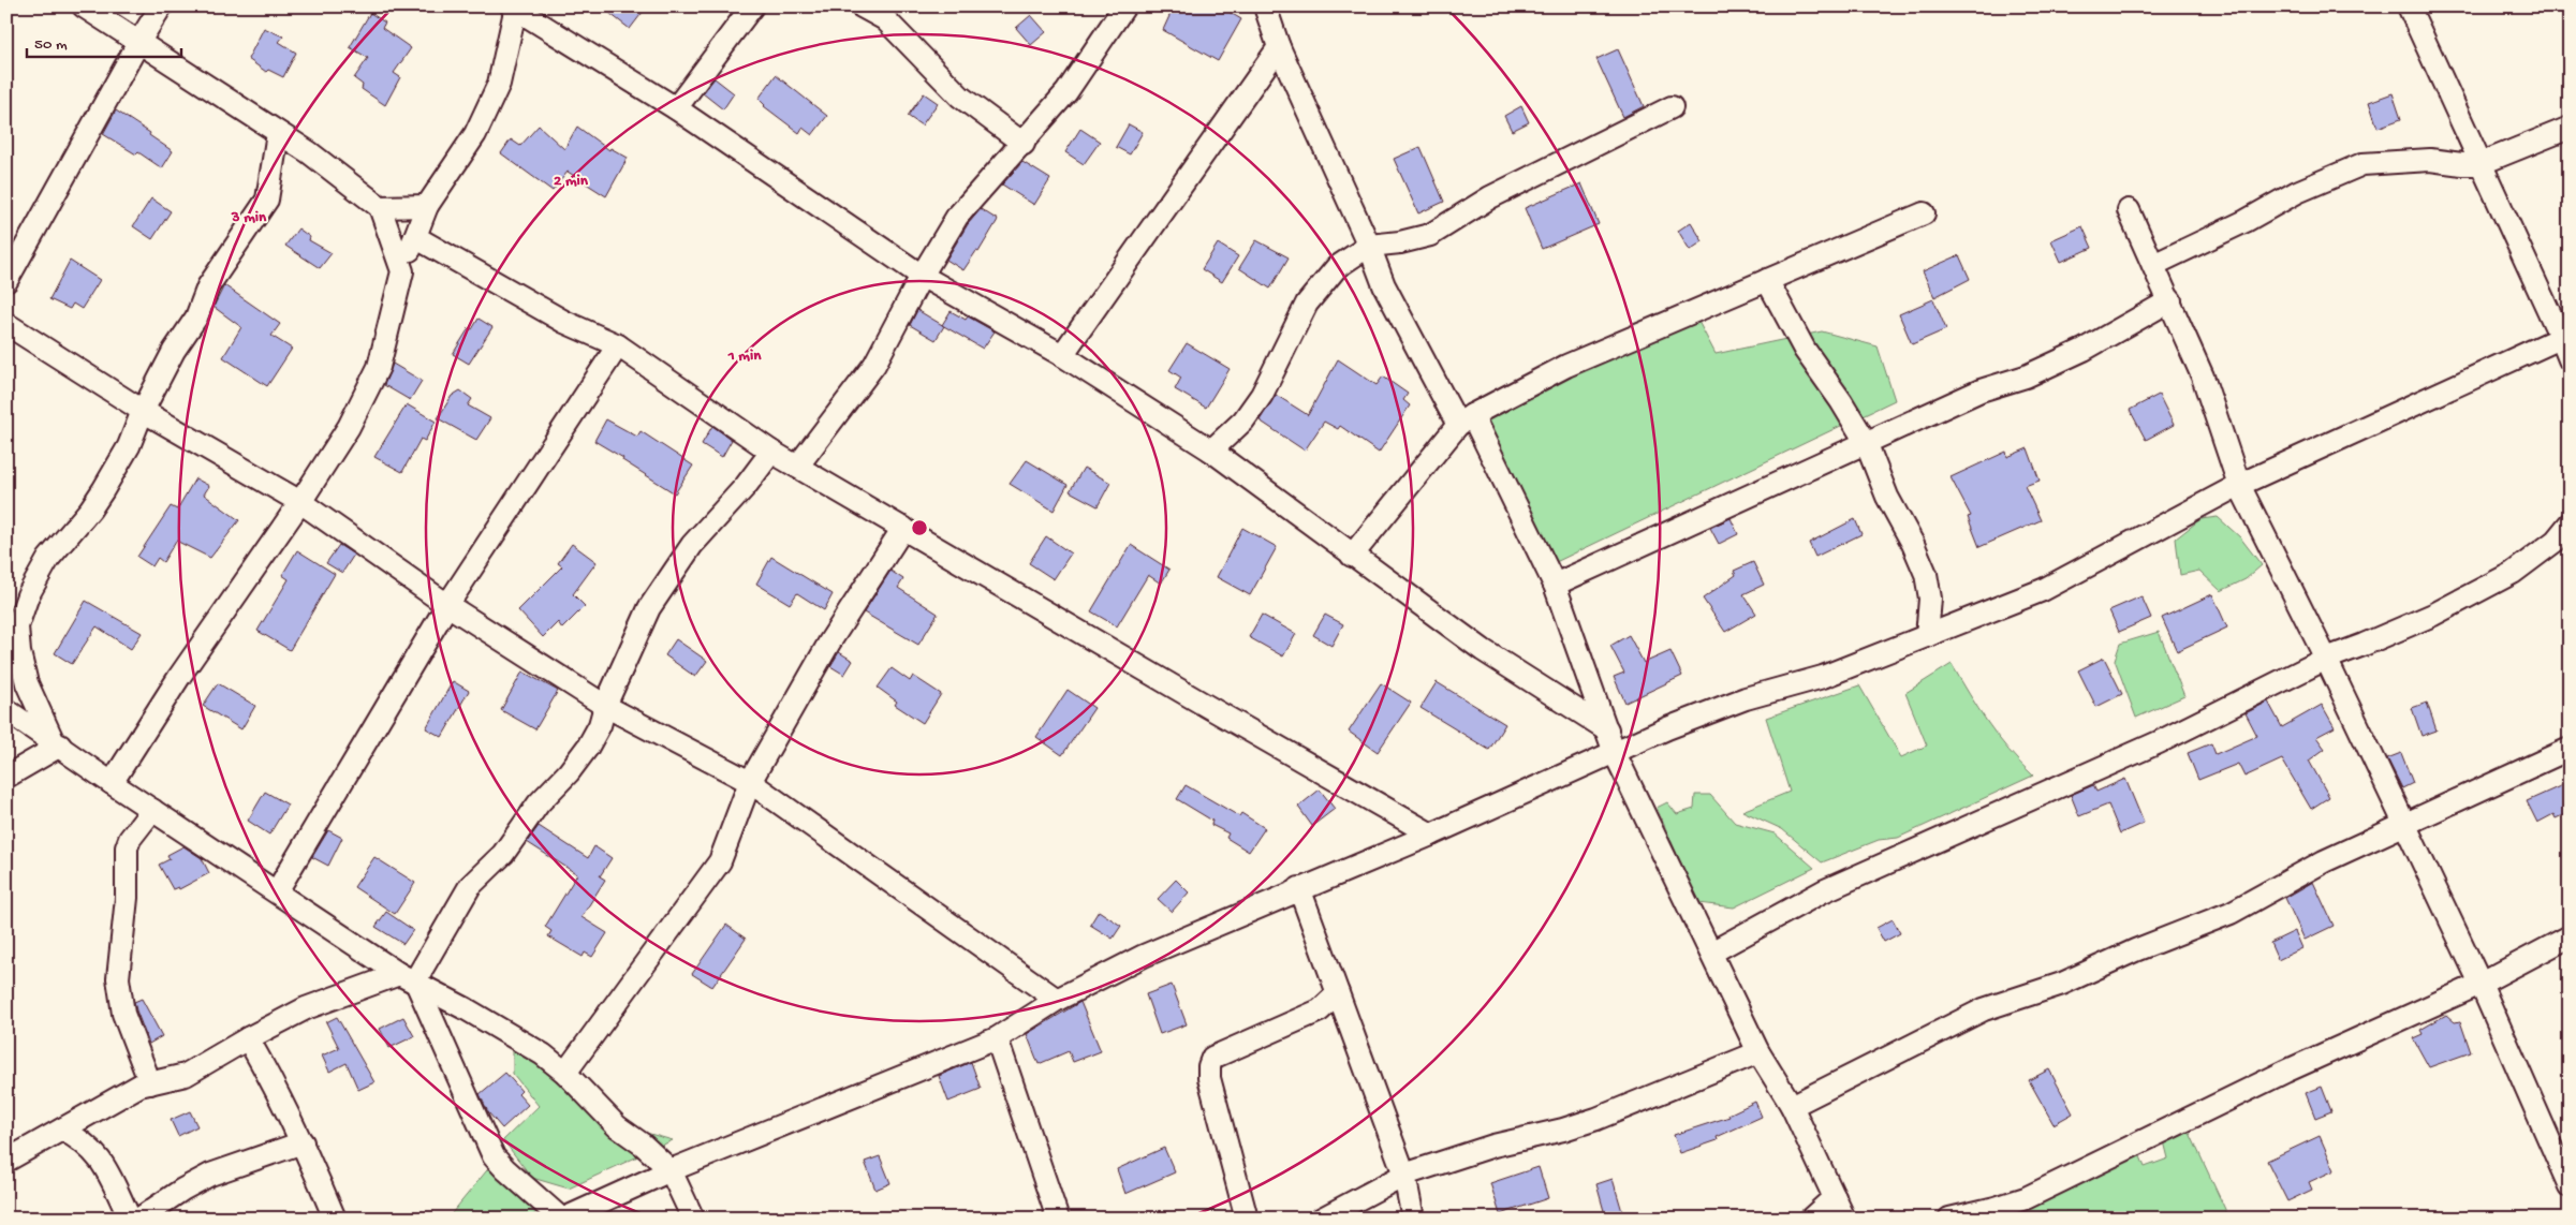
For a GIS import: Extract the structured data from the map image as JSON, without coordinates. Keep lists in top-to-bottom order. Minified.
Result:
{"scale_bar":"50 m","rings":["2 min","3 min","1 min"]}
